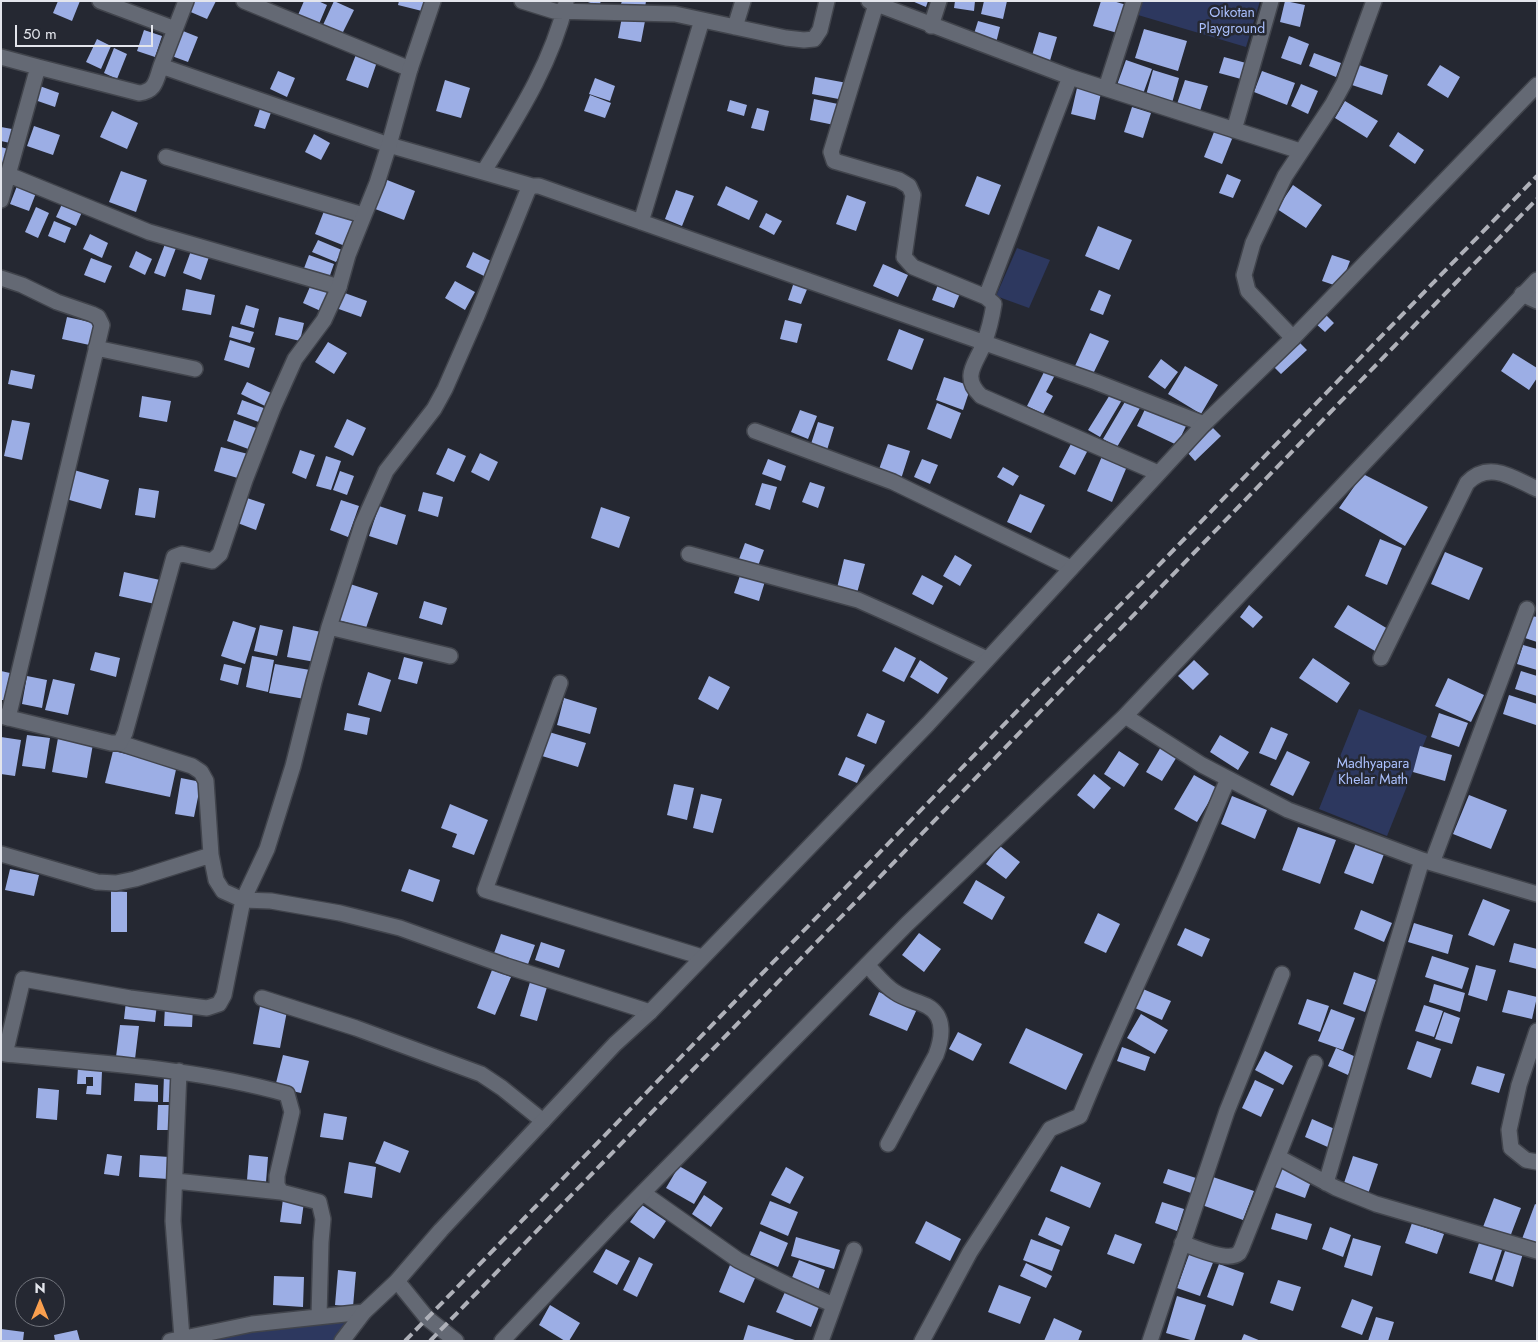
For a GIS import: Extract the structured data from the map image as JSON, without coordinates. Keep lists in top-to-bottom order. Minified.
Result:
{"parks":["Oikotan Playground","Madhyapara Khelar Math"],"scale_bar":"50 m","north":"top"}
